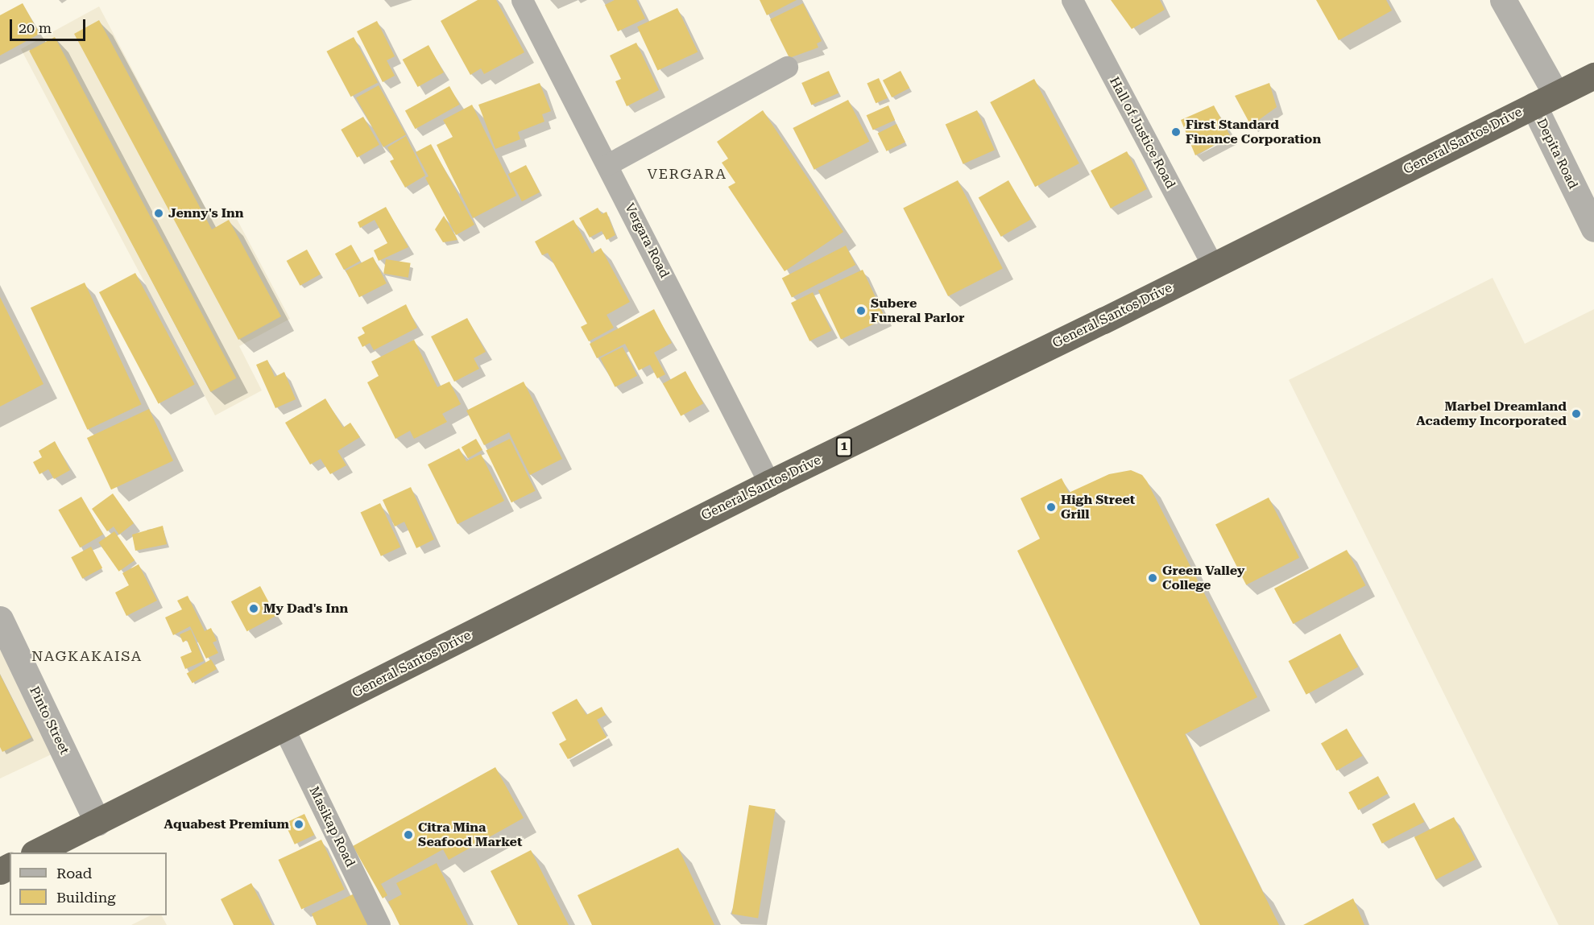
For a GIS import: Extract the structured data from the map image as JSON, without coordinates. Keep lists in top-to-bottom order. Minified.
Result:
{"streets":{"highway":["General Santos Drive","1"],"street":["Hall of Justice Road","Depita Road","Vergara Road","Pinto Street","Masikap Road"]},"crossings":[["Hall of Justice Road","General Santos Drive"],["General Santos Drive","Depita Road"],["General Santos Drive","Vergara Road"],["General Santos Drive","Pinto Street"],["General Santos Drive","Masikap Road"]],"districts":["VERGARA","NAGKAKAISA"],"places":["First Standard Finance Corporation","Jenny's Inn","Subere Funeral Parlor","Marbel Dreamland Academy Incorporated","High Street Grill","Green Valley College","My Dad's Inn","Aquabest Premium","Citra Mina Seafood Market"],"legend":["Road","Building"],"scale_bar":"20 m"}
